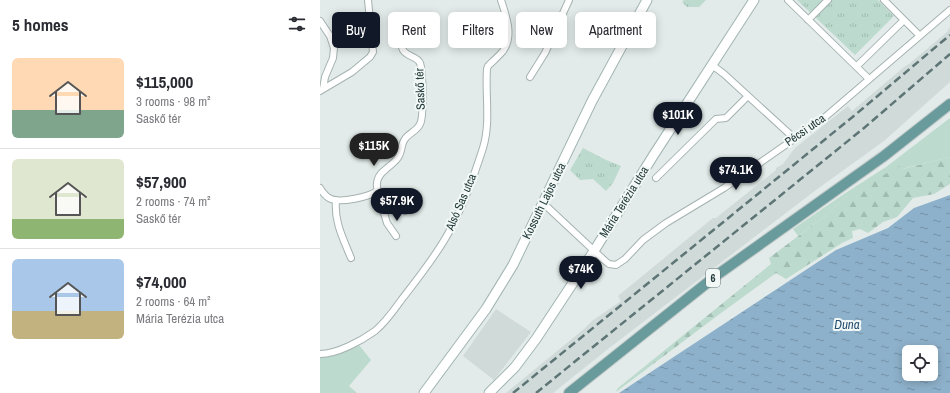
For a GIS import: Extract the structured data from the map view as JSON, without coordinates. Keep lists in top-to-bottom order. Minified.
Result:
{"streets":{"main road":["Kossuth Lajos utca","Mária Terézia utca","6"],"street":["Saskő tér","Pécsi utca","Alsó Sas utca"]},"crossings":[["Pécsi utca","Kossuth Lajos utca"],["Pécsi utca","Mária Terézia utca"]],"water":["Duna"],"page":{"heading":"5 homes","chip":["Buy","Rent","Filters","New","Apartment"],"list":[{"name":"$115,000","note":"3 rooms · 98 m² · Saskő tér"},{"name":"$57,900","note":"2 rooms · 74 m² · Saskő tér"},{"name":"$74,000","note":"2 rooms · 64 m² · Mária Terézia utca"}],"price":["$101K","$115K","$74.1K","$57.9K","$74K"]}}
